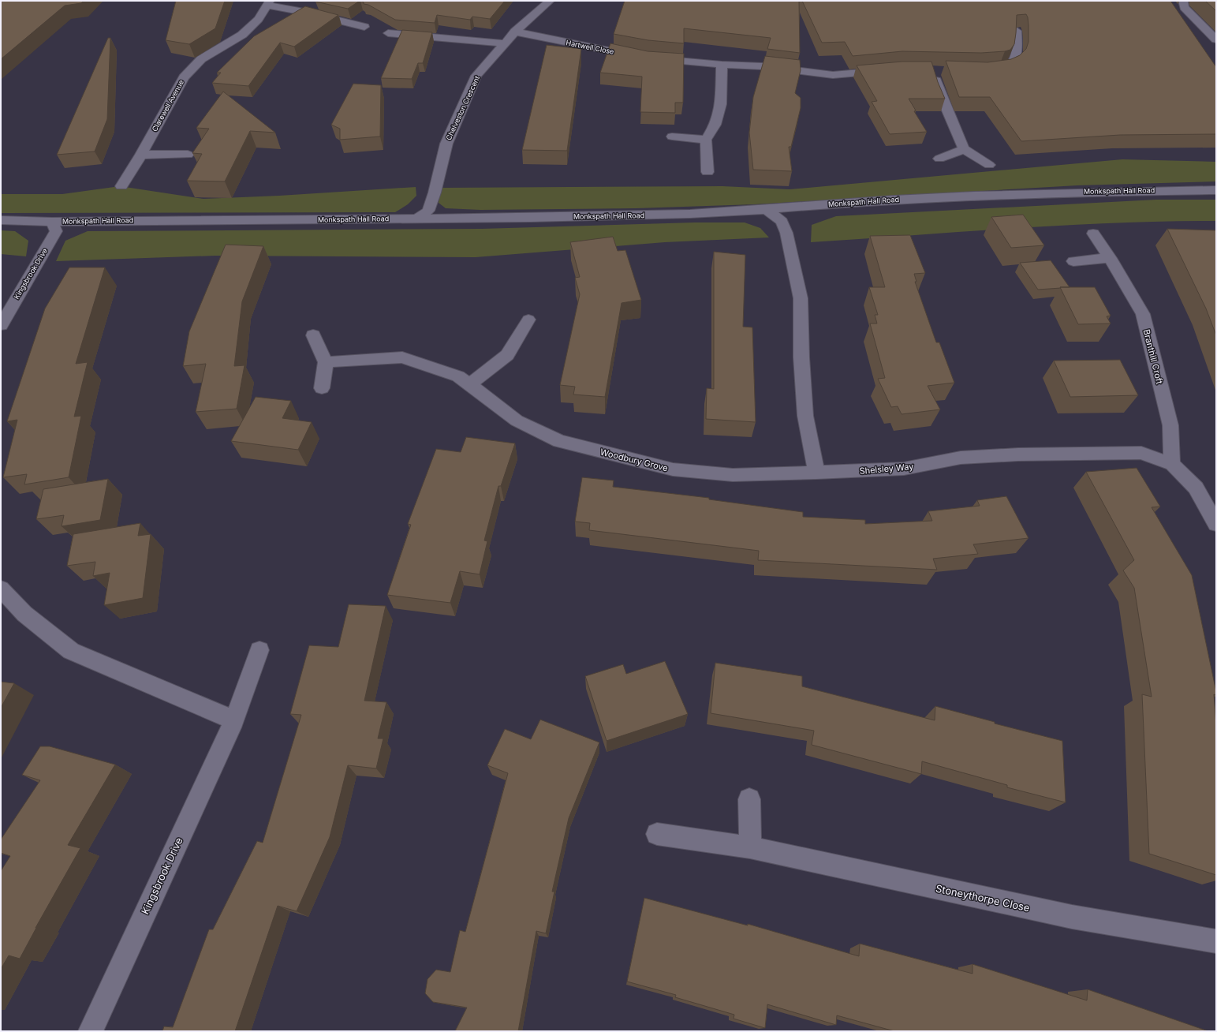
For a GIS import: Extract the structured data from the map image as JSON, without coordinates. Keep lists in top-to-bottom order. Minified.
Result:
{"streets":{"street":["Hartwell Close","Clarewell Avenue","Chelveston Crescent","Monkspath Hall Road","Kingsbrook Drive","Branthill Croft","Woodbury Grove","Shelsley Way","Stoneythorpe Close"]},"crossings":[["Hartwell Close","Chelveston Crescent"],["Chelveston Crescent","Monkspath Hall Road"],["Monkspath Hall Road","Kingsbrook Drive"],["Branthill Croft","Shelsley Way"],["Woodbury Grove","Shelsley Way"]]}
